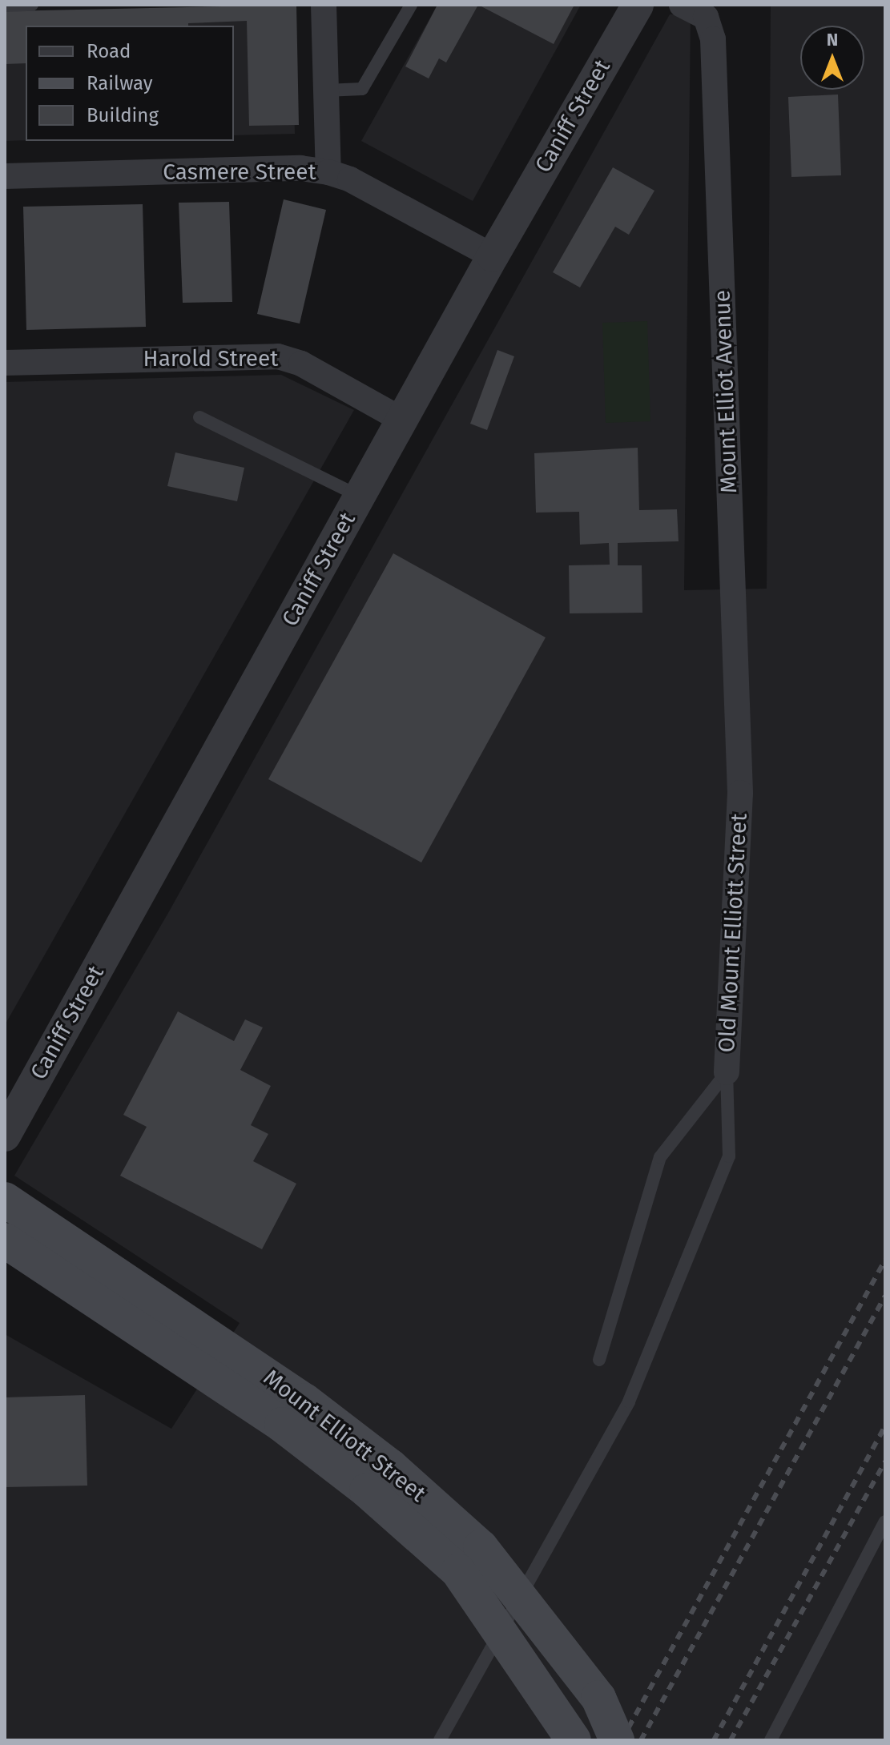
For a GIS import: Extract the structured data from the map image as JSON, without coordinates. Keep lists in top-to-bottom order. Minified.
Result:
{"streets":{"main road":["Mount Elliott Street"],"street":["Caniff Street","Casmere Street","Harold Street","Mount Elliot Avenue","Old Mount Elliott Street"]},"crossings":[["Caniff Street","Casmere Street"],["Caniff Street","Harold Street"],["Mount Elliot Avenue","Old Mount Elliott Street"]],"legend":["Road","Railway","Building"],"north":"top"}
